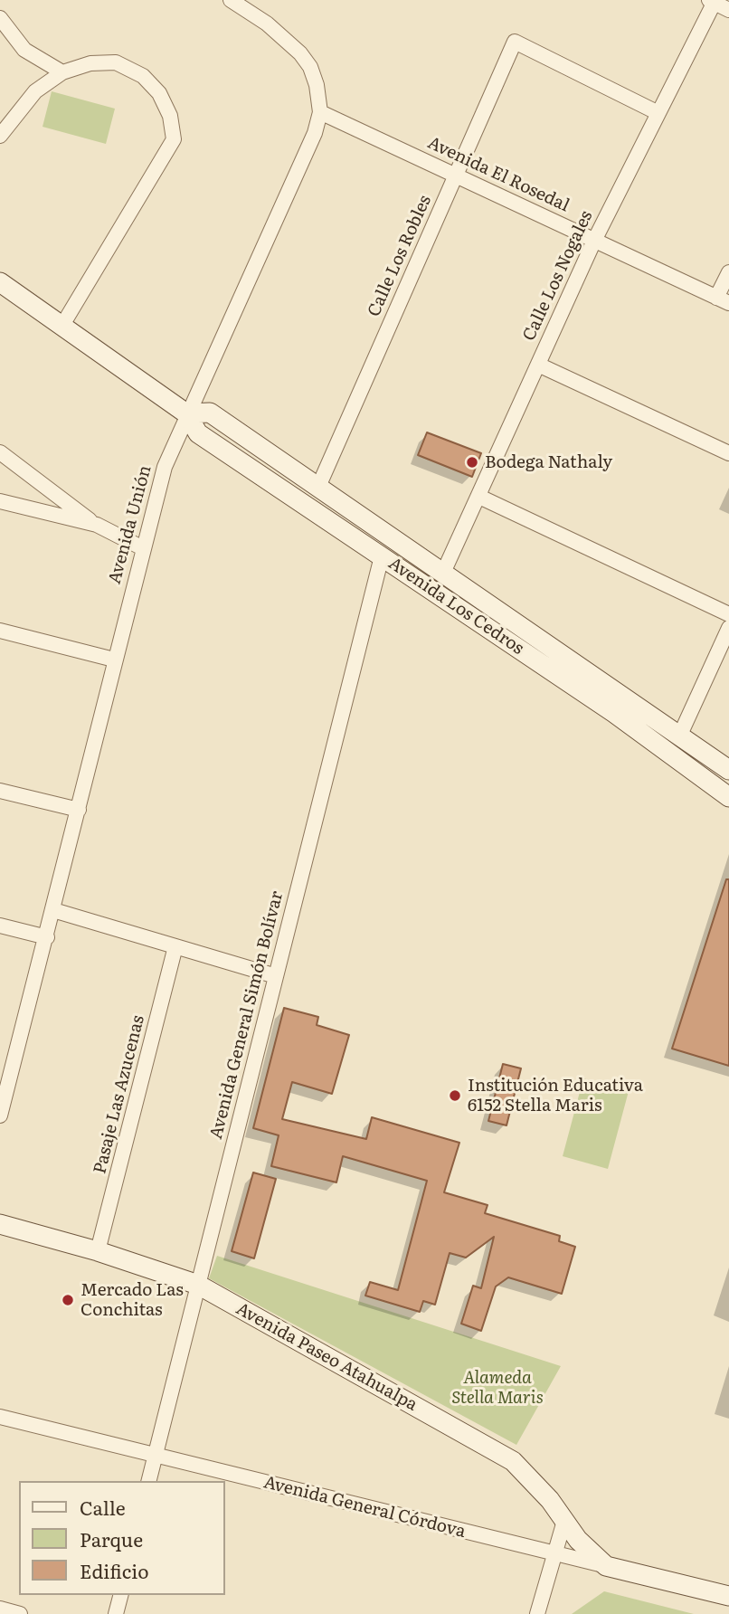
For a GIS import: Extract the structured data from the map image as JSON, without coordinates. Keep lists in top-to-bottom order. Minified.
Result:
{"streets":{"street":["Avenida El Rosedal","Calle Los Robles","Calle Los Nogales","Avenida Unión","Avenida Los Cedros","Avenida General Simón Bolívar","Pasaje Las Azucenas","Avenida Paseo Atahualpa","Avenida General Córdova"]},"crossings":[["Avenida El Rosedal","Calle Los Robles"],["Avenida El Rosedal","Calle Los Nogales"],["Avenida El Rosedal","Avenida Unión"],["Calle Los Robles","Calle Los Nogales"],["Calle Los Robles","Avenida Los Cedros"],["Calle Los Nogales","Avenida Los Cedros"],["Avenida Unión","Avenida Los Cedros"],["Avenida Los Cedros","Avenida General Simón Bolívar"],["Avenida General Simón Bolívar","Avenida Paseo Atahualpa"],["Avenida General Simón Bolívar","Avenida General Córdova"],["Pasaje Las Azucenas","Avenida Paseo Atahualpa"],["Avenida Paseo Atahualpa","Avenida General Córdova"]],"parks":["Alameda Stella Maris"],"places":["Bodega Nathaly","Institución Educativa 6152 Stella Maris","Mercado Las Conchitas"],"legend":["Calle","Parque","Edificio"]}
